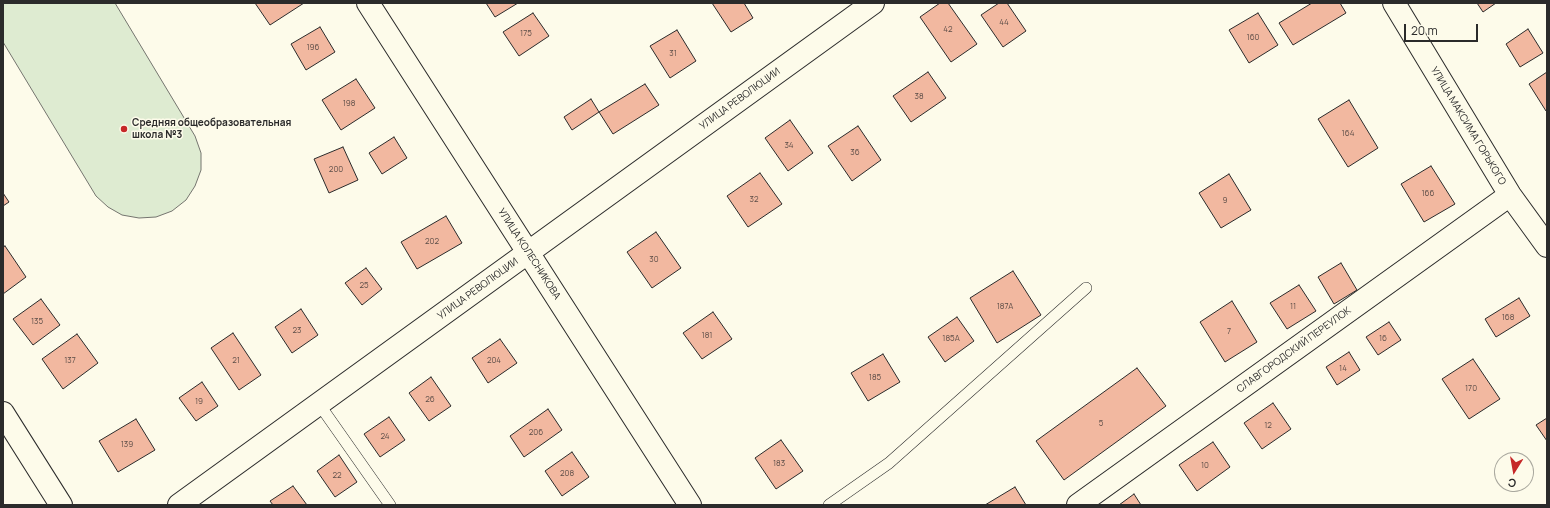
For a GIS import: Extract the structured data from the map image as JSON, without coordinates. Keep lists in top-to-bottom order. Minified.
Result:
{"streets":{"street":["УЛИЦА РЕВОЛЮЦИИ","УЛИЦА МАКСИМА ГОРЬКОГО","УЛИЦА КОЛЕСНИКОВА","СЛАВГОРОДСКИЙ ПЕРЕУЛОК"]},"crossings":[["УЛИЦА РЕВОЛЮЦИИ","УЛИЦА КОЛЕСНИКОВА"],["УЛИЦА МАКСИМА ГОРЬКОГО","СЛАВГОРОДСКИЙ ПЕРЕУЛОК"]],"places":["Средняя общеобразовательная школа №3"],"house_numbers":["44","42","175","160","196","31","38","198","164","34","36","200","166","32","9","202","30","25","187А","11","168","135","23","7","181","185А","16","137","21","204","14","185","170","26","19","5","12","206","24","139","183","10","208","22"],"scale_bar":"20 m","north":"bottom"}
